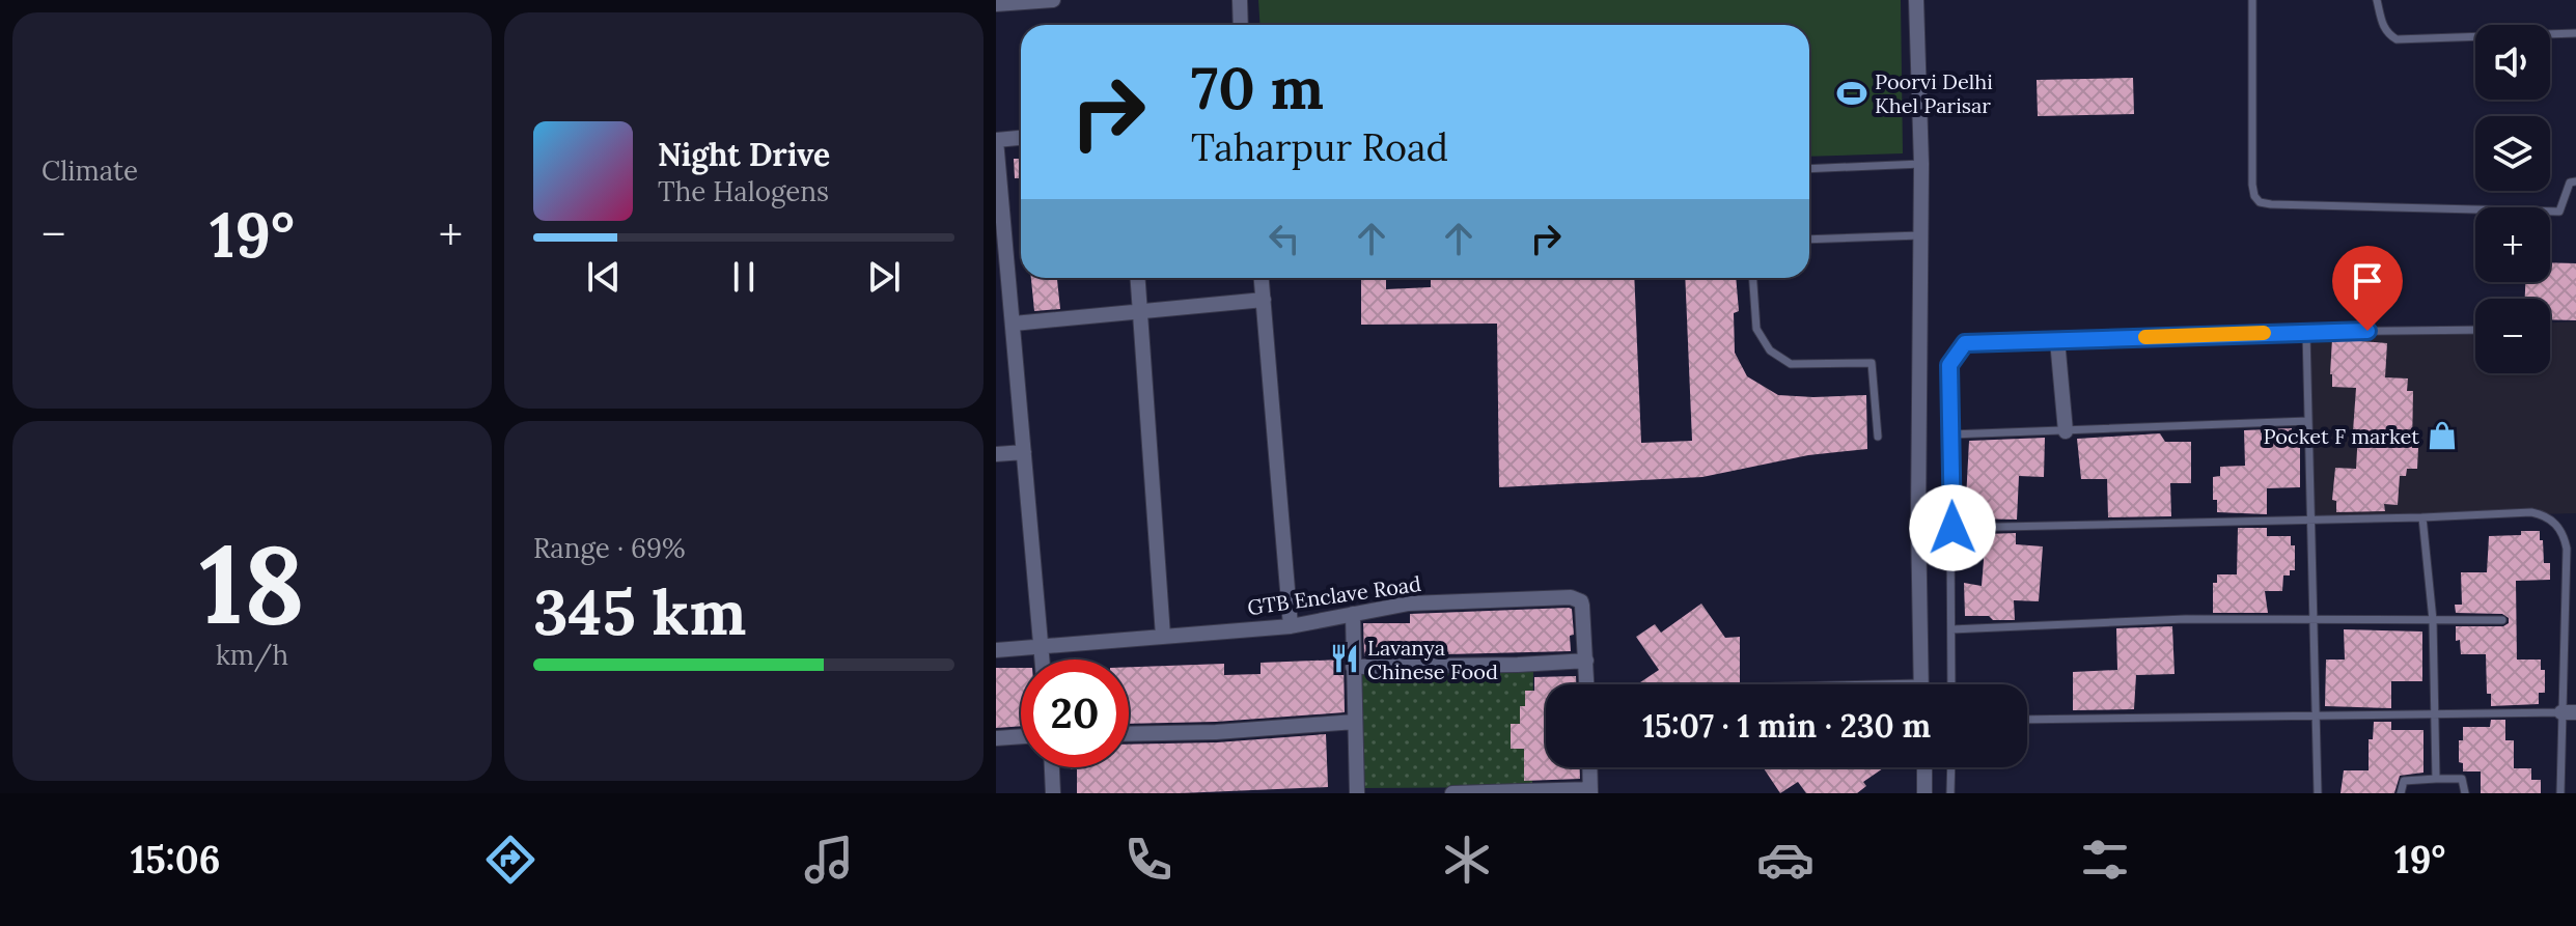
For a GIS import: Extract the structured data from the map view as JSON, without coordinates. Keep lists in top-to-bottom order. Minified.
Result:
{"streets":{"street":["GTB Enclave Road"]},"places":{"sports":["Poorvi Delhi Khel Parisar"],"shop":["Pocket F market"],"restaurant":["Lavanya Chinese Food"]},"page":{"tile":["Climate",["18","km/h"],["Range · 69%","345 km"]],"map_buttons":["+","−"],"turn":["70 m","Taharpur Road"],"song":["Night Drive","The Halogens"],"heat":["−","19°","+"],"limit":"20","trip":"15:07 · 1 min · 230 m","tabs":["15:06","19°"]}}
